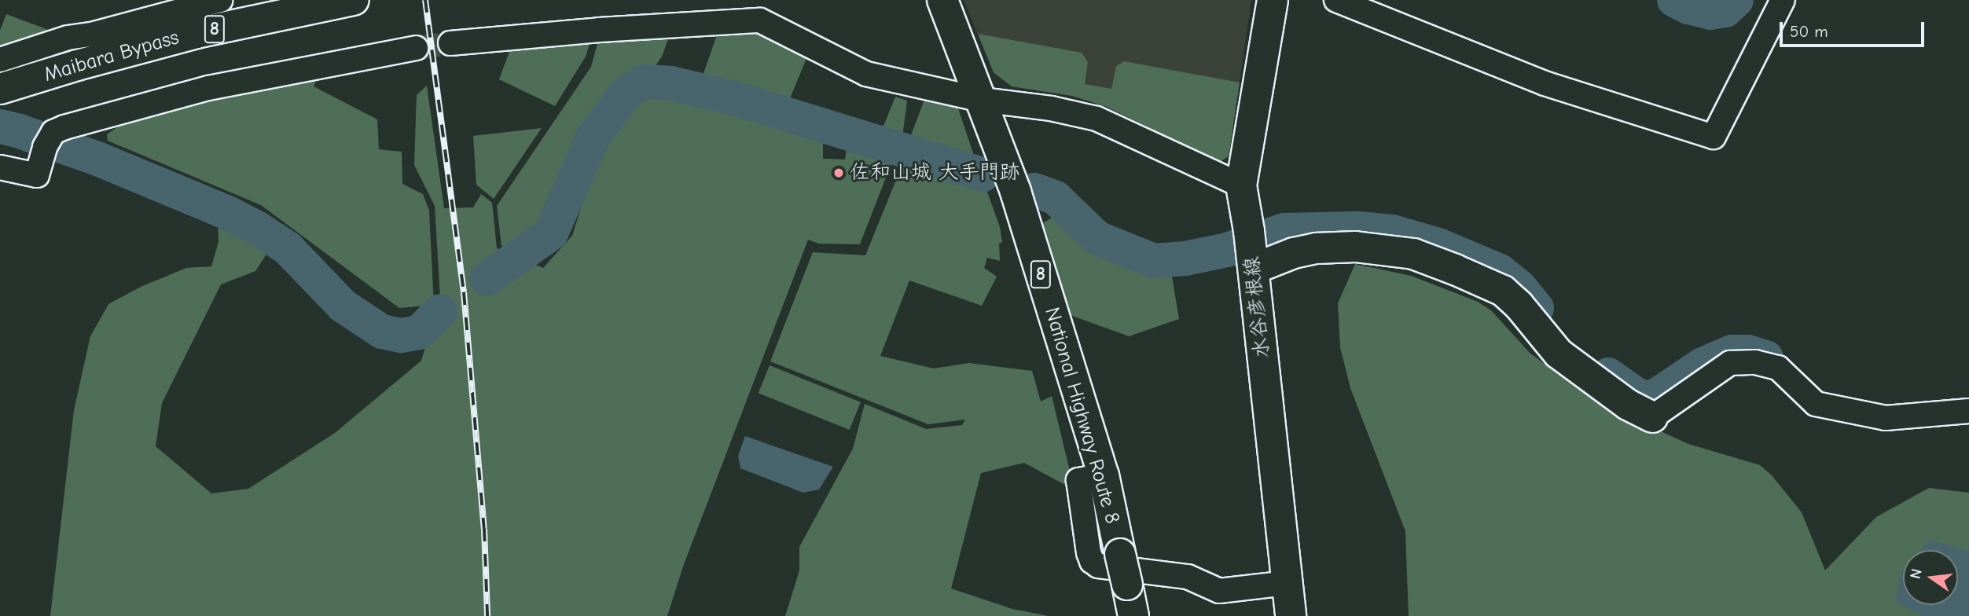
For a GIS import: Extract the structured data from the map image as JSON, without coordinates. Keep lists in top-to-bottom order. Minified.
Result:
{"streets":{"main road":["8","Maibara Bypass","水谷彦根線","National Highway Route 8"]},"places":["佐和山城 大手門跡"],"scale_bar":"50 m","north":"left"}
